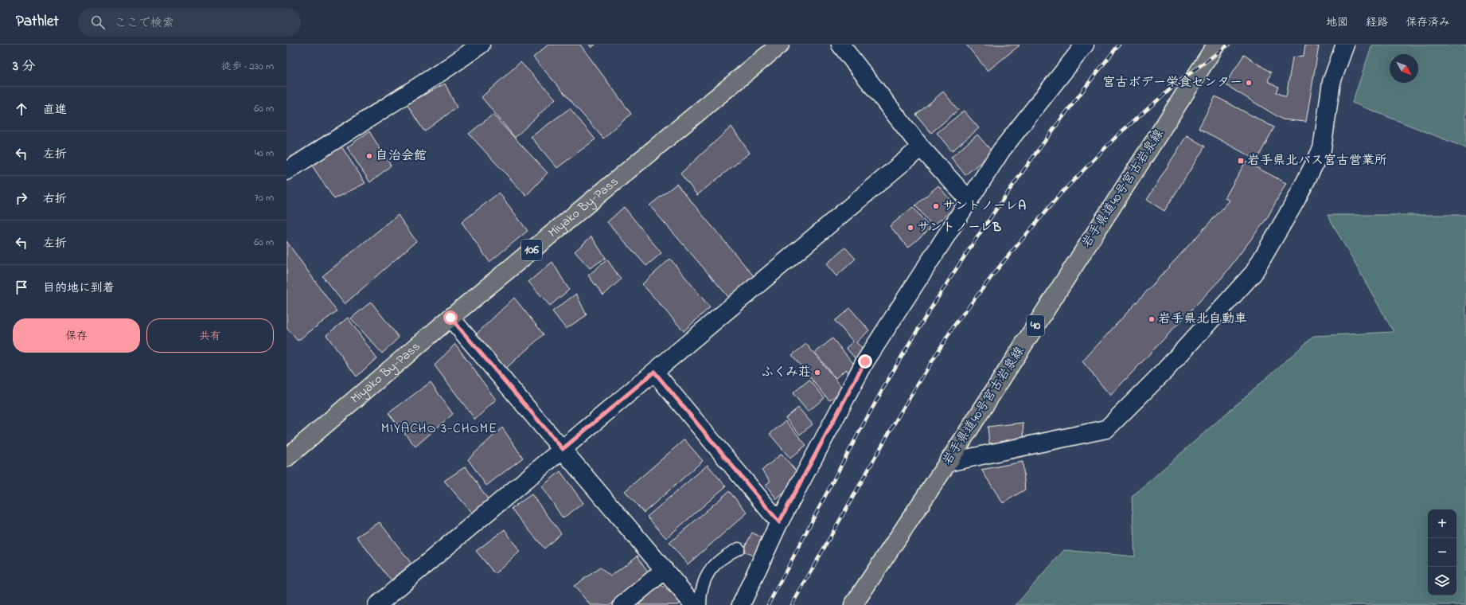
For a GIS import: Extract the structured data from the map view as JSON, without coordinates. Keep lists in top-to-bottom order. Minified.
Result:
{"streets":{"main road":["岩手県道40号宮古岩泉線","Miyako By-Pass","106","40"]},"districts":["MIYACHO 3-CHOME"],"places":{"other":["宮古ボデー栄食センター","自治会館","サントノーレA","サントノーレB","岩手県北自動車","ふくみ荘"],"transit":["岩手県北バス宮古営業所"]},"north":"bottom right","page":{"header":"Pathlet","search":"ここで検索","nav":["地図","経路","保存済み"],"heading":["3 分","徒歩 · 230 m"],"list":[["直進","60 m"],["左折","40 m"],["右折","70 m"],["左折","60 m"],"目的地に到着"],"buttons":["保存","共有"],"map_buttons":["+","−"]}}
